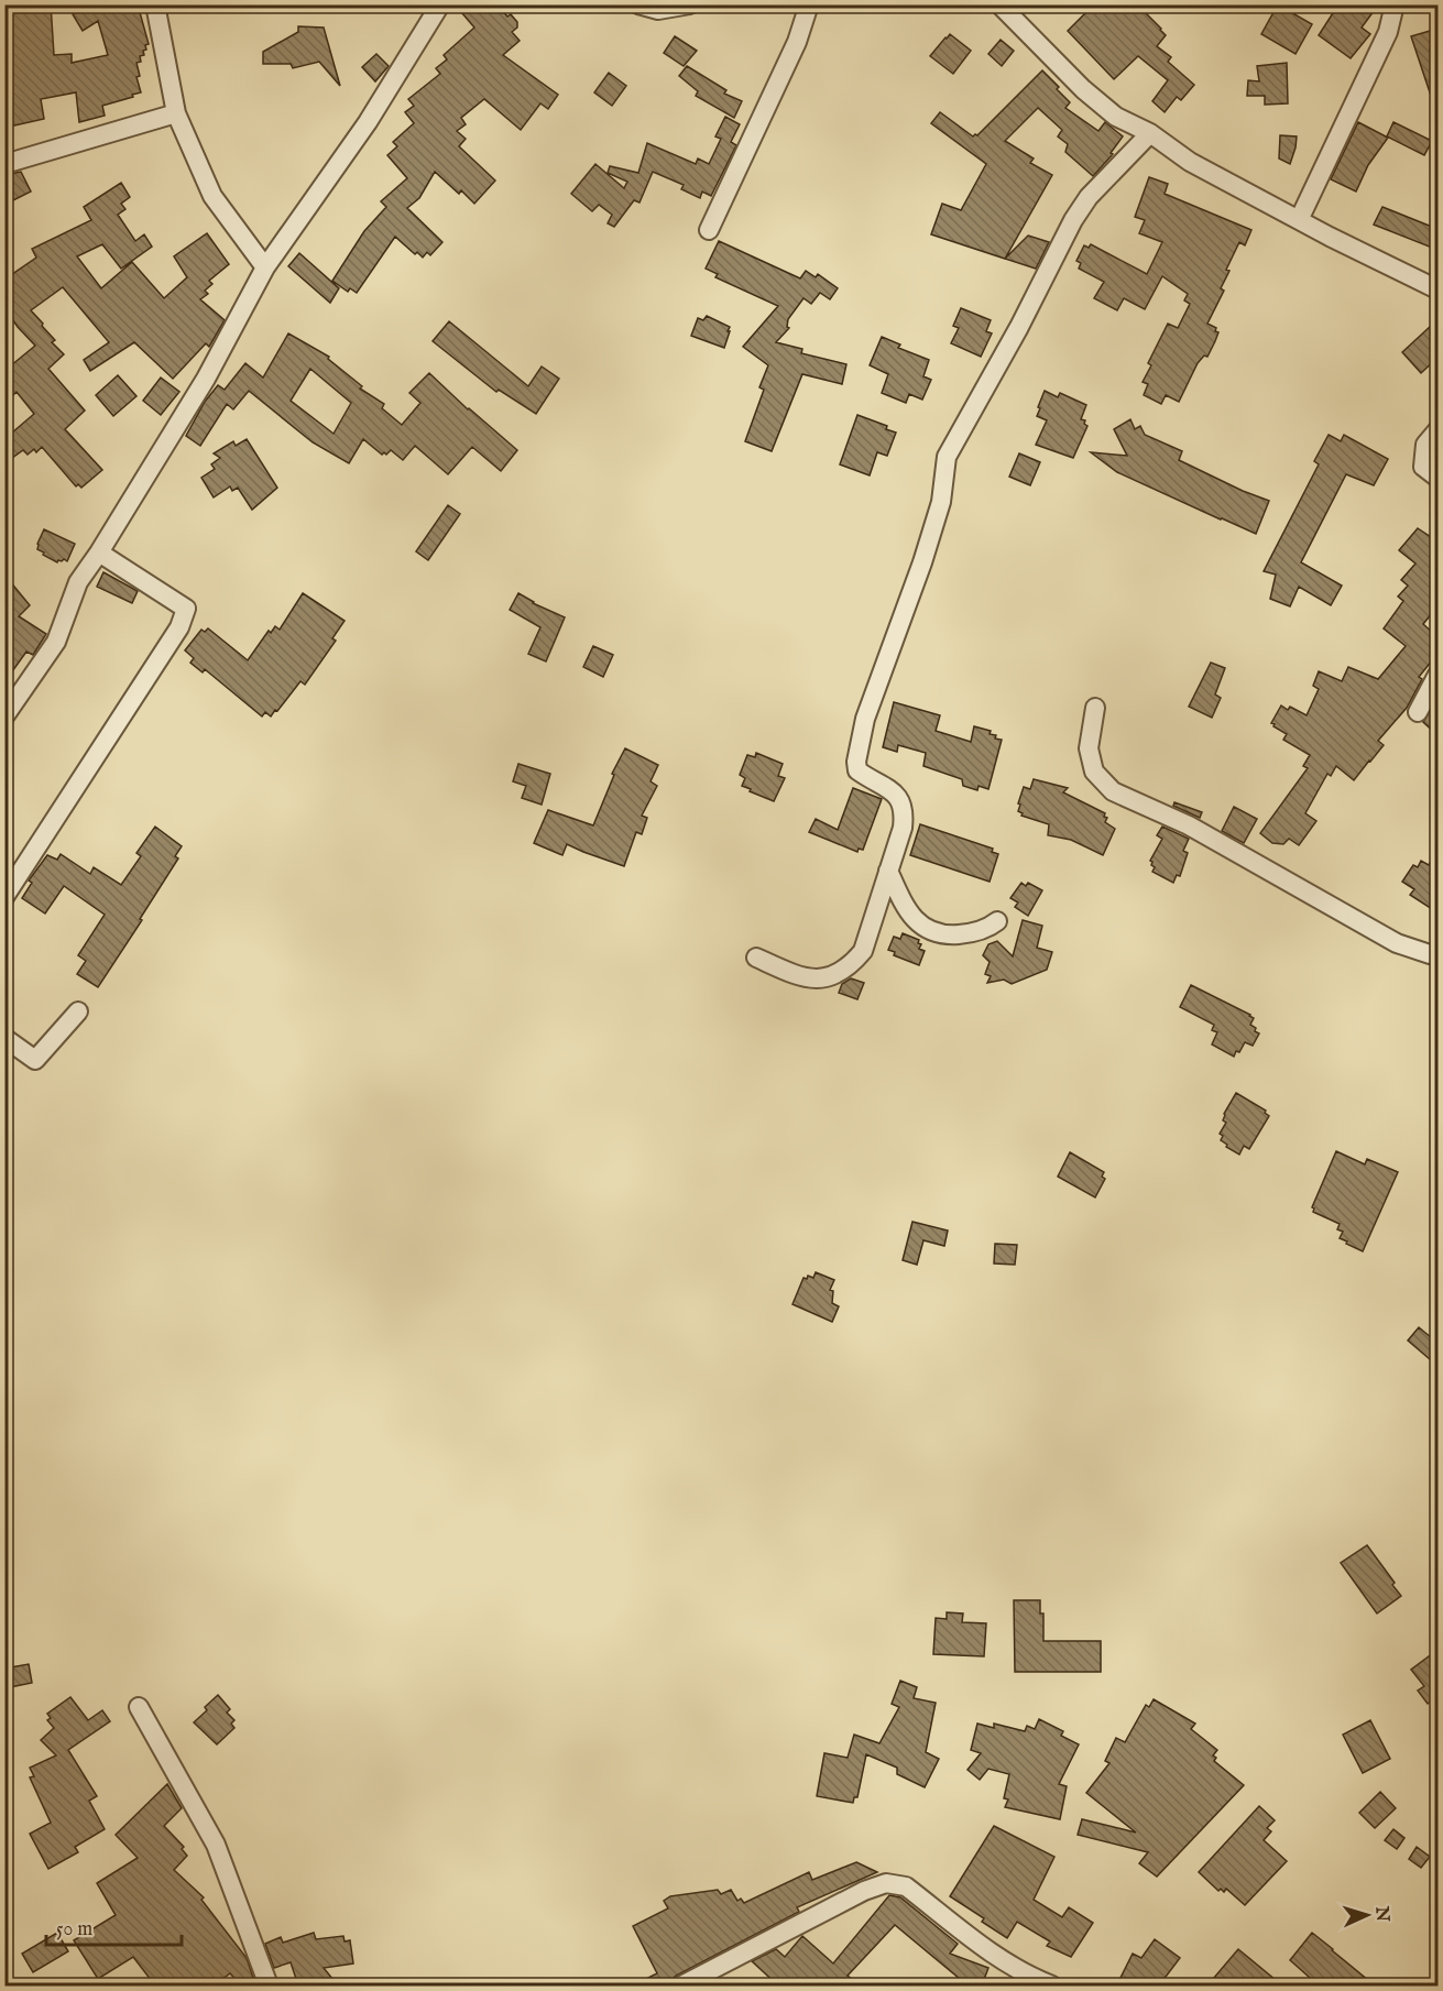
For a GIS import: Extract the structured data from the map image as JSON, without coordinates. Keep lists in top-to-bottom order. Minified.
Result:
{"scale_bar":"50 m","north":"right"}
